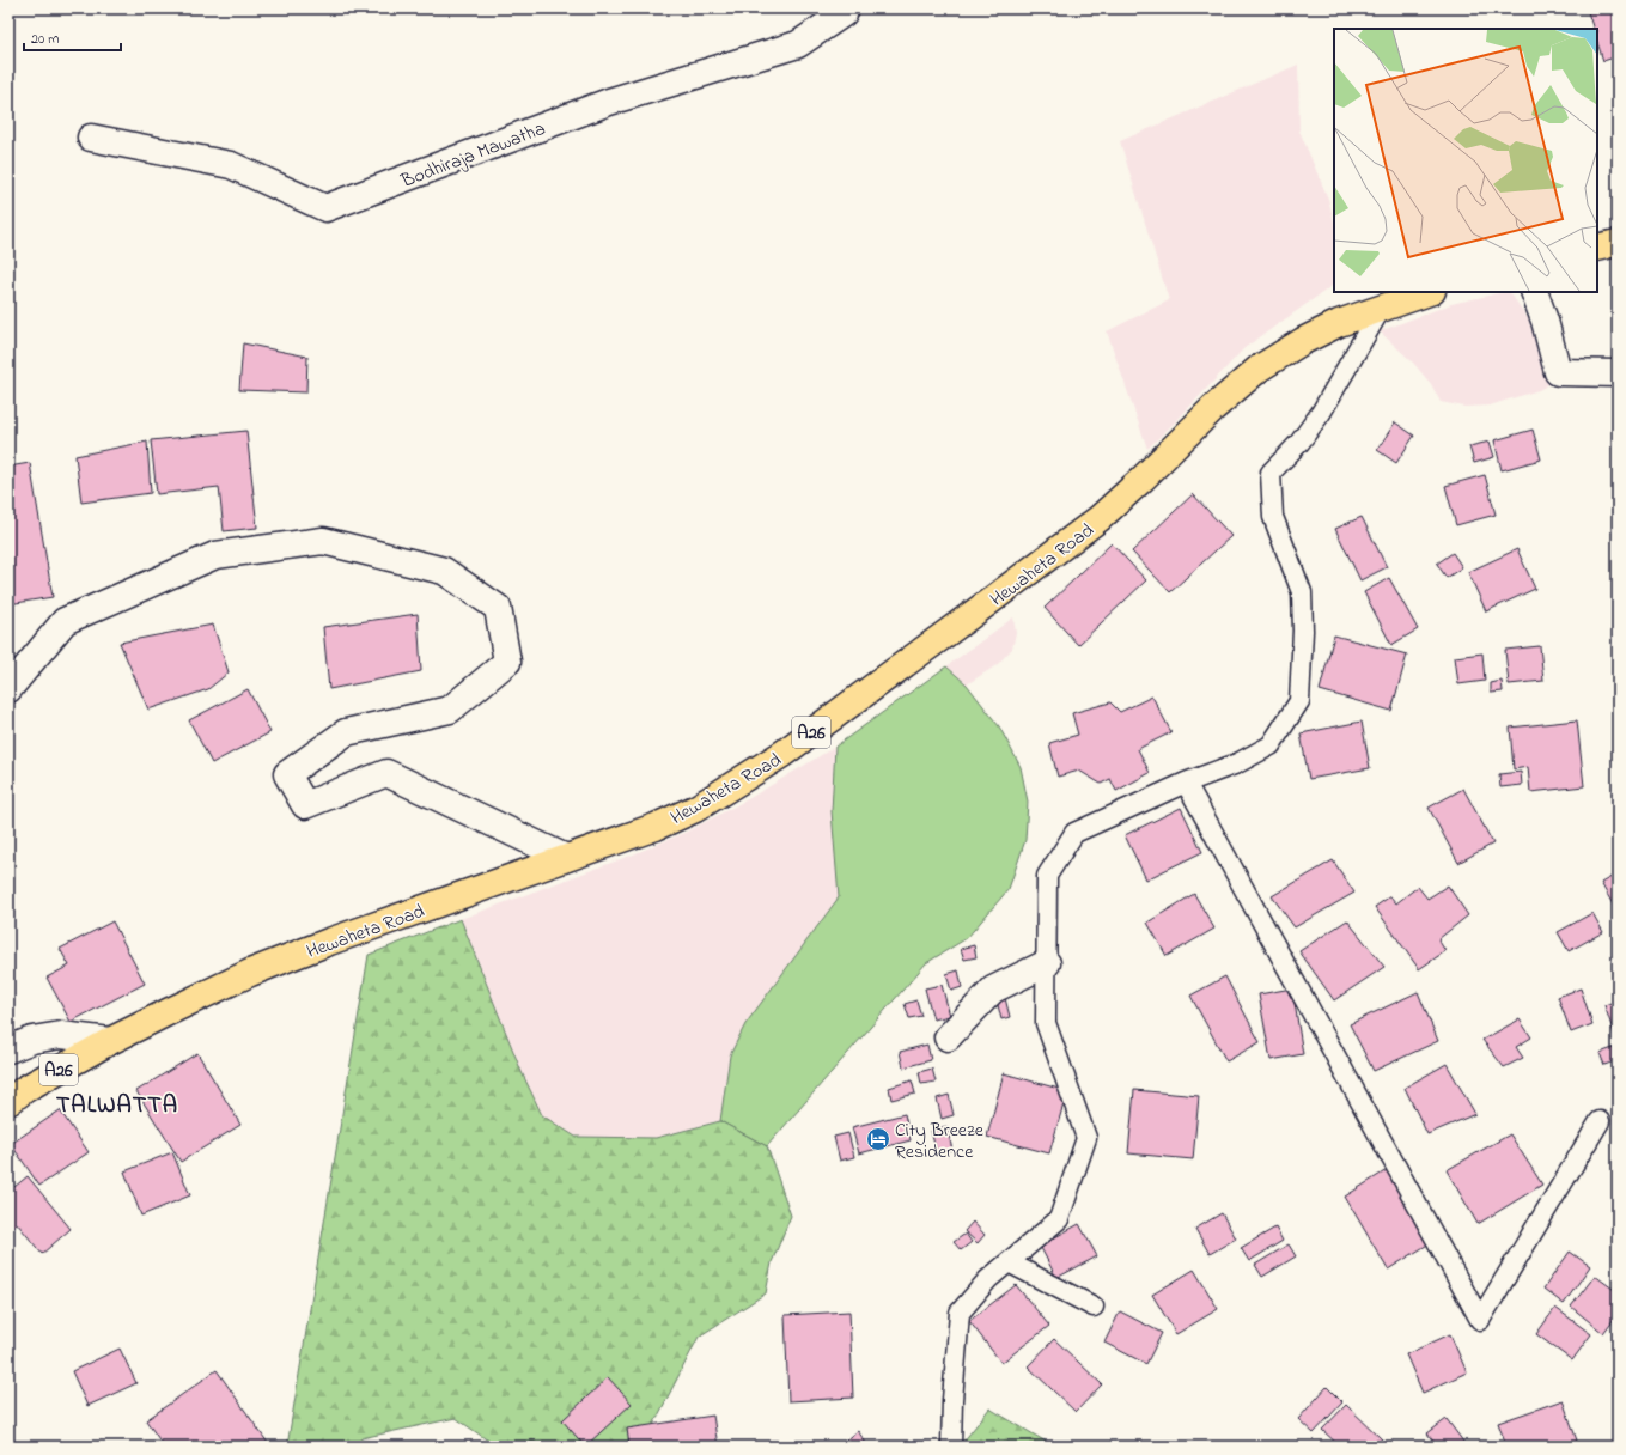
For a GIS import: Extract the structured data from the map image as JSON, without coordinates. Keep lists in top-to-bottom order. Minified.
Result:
{"streets":{"highway":["Hewaheta Road","A26"],"street":["Bodhiraja Mawatha"]},"districts":["TALWATTA"],"places":{"hotel":["City Breeze Residence"]},"scale_bar":"20 m"}
